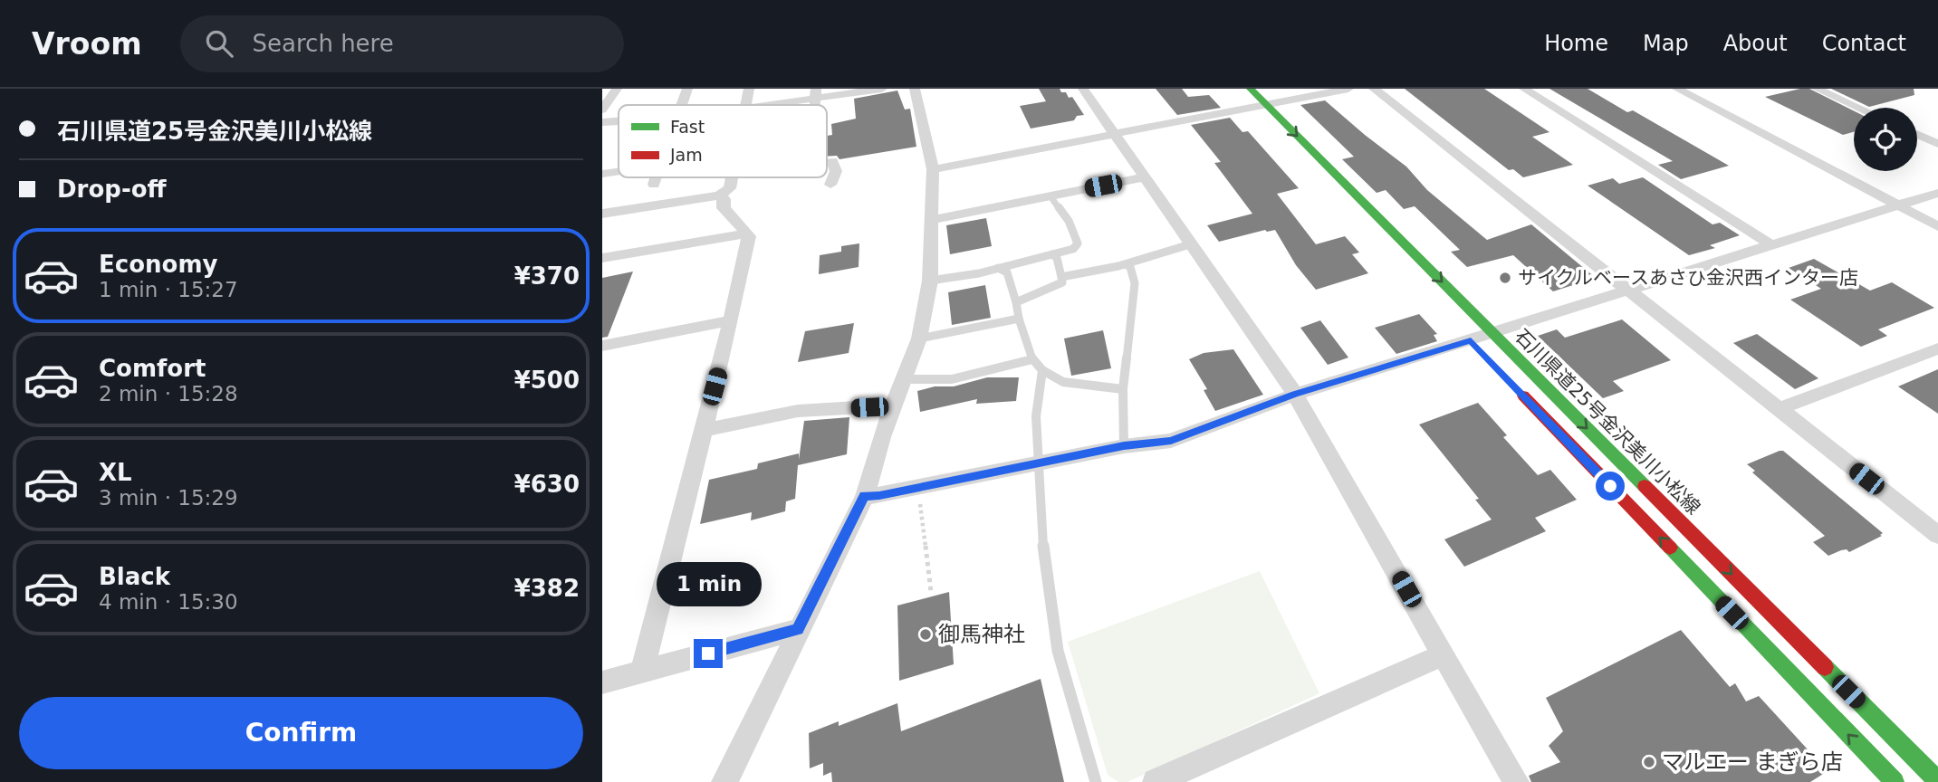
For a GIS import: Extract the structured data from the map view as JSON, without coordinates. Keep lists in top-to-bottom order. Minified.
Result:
{"streets":{"main road":["石川県道25号金沢美川小松線"]},"places":["サイクルベースあさひ金沢西インター店","御馬神社","マルエー まぎら店"],"legend":["Fast","Jam"],"page":{"header":"Vroom","search":"Search here","nav":["Home","Map","About","Contact"],"banner":["石川県道25号金沢美川小松線","Drop-off"],"list":[{"name":"Economy","note":"1 min · 15:27","value":"¥370"},{"name":"Comfort","note":"2 min · 15:28","value":"¥500"},{"name":"XL","note":"3 min · 15:29","value":"¥630"},{"name":"Black","note":"4 min · 15:30","value":"¥382"}],"bubble":"1 min","buttons":"Confirm"}}
